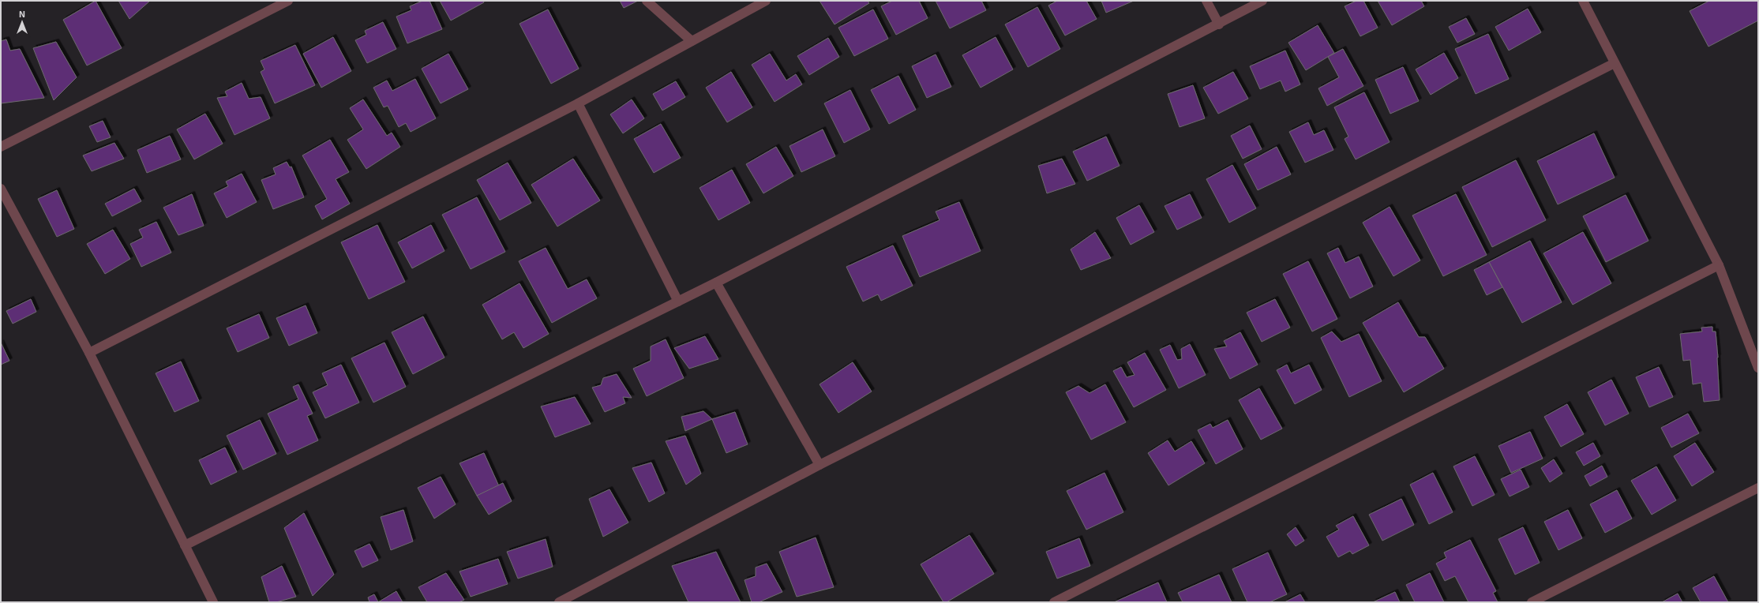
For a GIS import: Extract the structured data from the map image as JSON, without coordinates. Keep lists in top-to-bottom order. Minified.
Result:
{"north":"top"}
